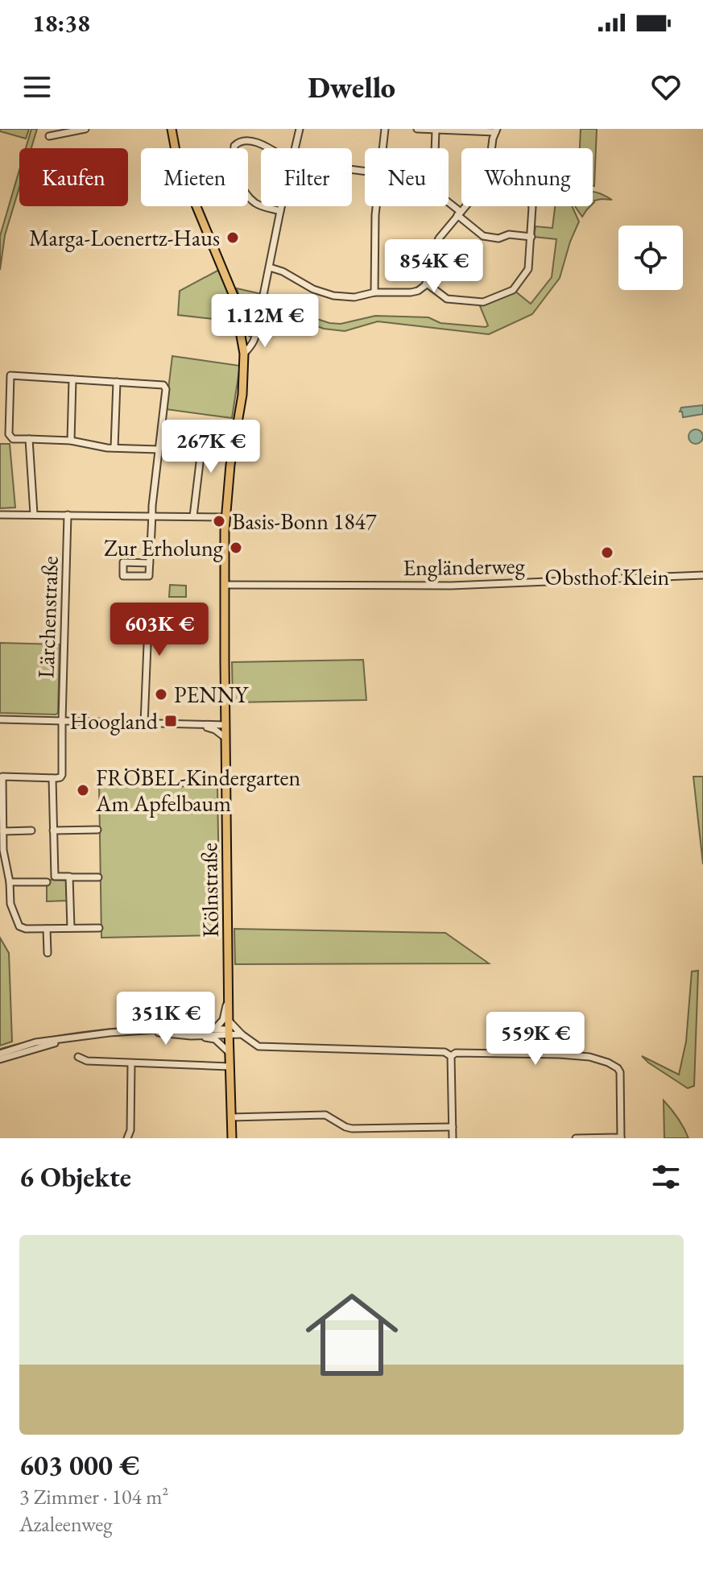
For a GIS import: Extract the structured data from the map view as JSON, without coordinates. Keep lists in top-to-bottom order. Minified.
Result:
{"streets":{"main road":["Kölnstraße"],"street":["Engländerweg","Lärchenstraße"]},"crossings":[["Engländerweg","Kölnstraße"]],"places":{"other":["Marga-Loenertz-Haus","Basis-Bonn 1847","Zur Erholung","Obsthof Klein","PENNY","FRÖBEL-Kindergarten Am Apfelbaum"],"transit":["Hoogland"]},"page":{"status":"18:38","header":"Dwello","chip":["Kaufen","Mieten","Filter","Neu","Wohnung"],"price":["854K €","1.12M €","267K €","603K €","351K €","559K €"],"heading":"6 Objekte","list":[{"name":"603 000 €","note":"3 Zimmer · 104 m² · Azaleenweg"}]}}
